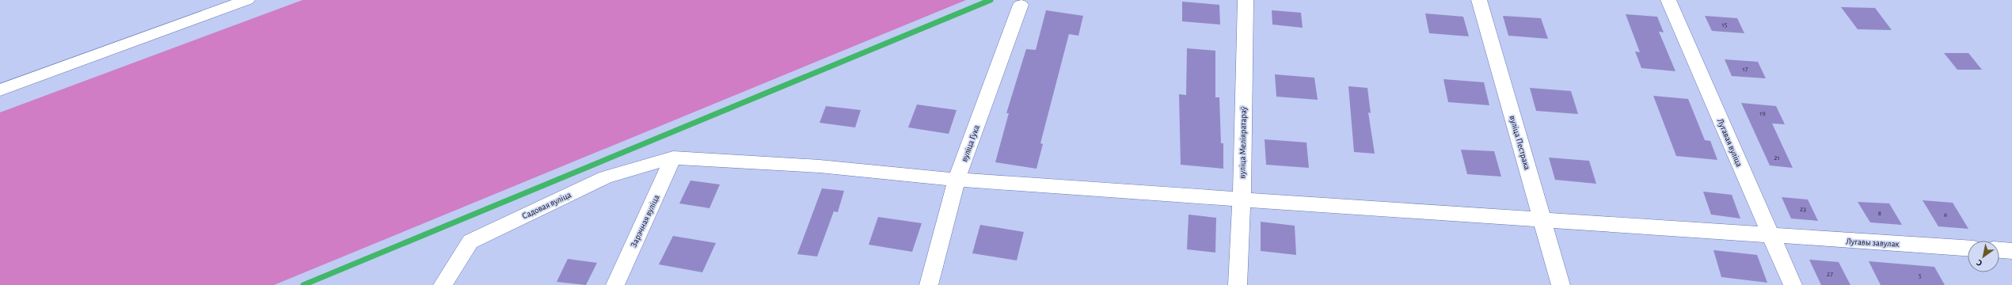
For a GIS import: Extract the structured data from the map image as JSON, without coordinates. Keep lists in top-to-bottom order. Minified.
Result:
{"streets":{"street":["вуліца Меліяратараў","вуліца Пестрака","Лугавая вуліца","вуліца Гука","Садовая вуліца","Зарэчная вуліца","Лугавы завулак"]},"crossings":[["вуліца Меліяратараў","Садовая вуліца"],["вуліца Меліяратараў","Лугавы завулак"],["вуліца Пестрака","Лугавы завулак"],["Лугавая вуліца","Лугавы завулак"],["вуліца Гука","Садовая вуліца"],["Садовая вуліца","Зарэчная вуліца"],["Садовая вуліца","Лугавы завулак"]],"house_numbers":["15","17","19","21","23","8","6","27","5"],"north":"bottom left"}
